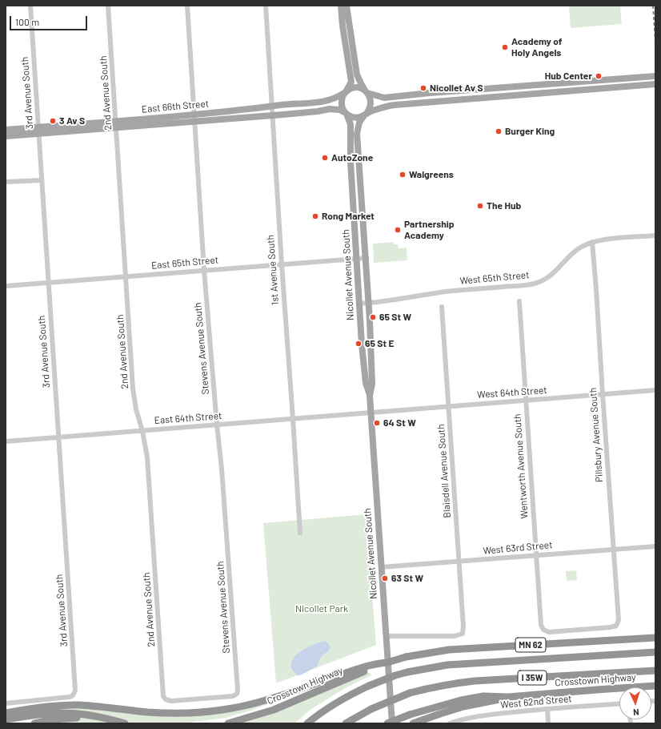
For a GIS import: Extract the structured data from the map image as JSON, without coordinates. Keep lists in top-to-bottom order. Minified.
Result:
{"streets":{"highway":["MN 62","I 35W","Crosstown Highway"],"main road":["East 66th Street","Nicollet Avenue South"],"street":["3rd Avenue South","2nd Avenue South","East 65th Street","1st Avenue South","West 65th Street","Stevens Avenue South","West 64th Street","East 64th Street","Pillsbury Avenue South","Wentworth Avenue South","Blaisdell Avenue South","West 63rd Street","West 62nd Street"]},"crossings":[["3rd Avenue South","East 66th Street"],["3rd Avenue South","East 65th Street"],["3rd Avenue South","East 64th Street"],["2nd Avenue South","East 66th Street"],["2nd Avenue South","East 65th Street"],["2nd Avenue South","Stevens Avenue South"],["2nd Avenue South","East 64th Street"],["East 66th Street","1st Avenue South"],["East 66th Street","Nicollet Avenue South"],["East 66th Street","Stevens Avenue South"],["East 65th Street","1st Avenue South"],["East 65th Street","Nicollet Avenue South"],["East 65th Street","Stevens Avenue South"],["1st Avenue South","East 64th Street"],["Nicollet Avenue South","West 65th Street"],["Nicollet Avenue South","West 64th Street"],["Nicollet Avenue South","East 64th Street"],["Nicollet Avenue South","Blaisdell Avenue South"],["Nicollet Avenue South","West 63rd Street"],["West 65th Street","Pillsbury Avenue South"],["Stevens Avenue South","East 64th Street"],["West 64th Street","East 64th Street"],["West 64th Street","Pillsbury Avenue South"],["West 64th Street","Wentworth Avenue South"],["West 64th Street","Blaisdell Avenue South"],["Pillsbury Avenue South","Wentworth Avenue South"],["Pillsbury Avenue South","West 63rd Street"],["Wentworth Avenue South","West 63rd Street"],["Blaisdell Avenue South","West 63rd Street"]],"parks":["Nicollet Park"],"places":["Academy of Holy Angels","Hub Center","Nicollet Av S","3 Av S","Burger King","AutoZone","Walgreens","The Hub","Rong Market","Partnership Academy","65 St W","65 St E","64 St W","63 St W"],"scale_bar":"100 m","north":"bottom"}
